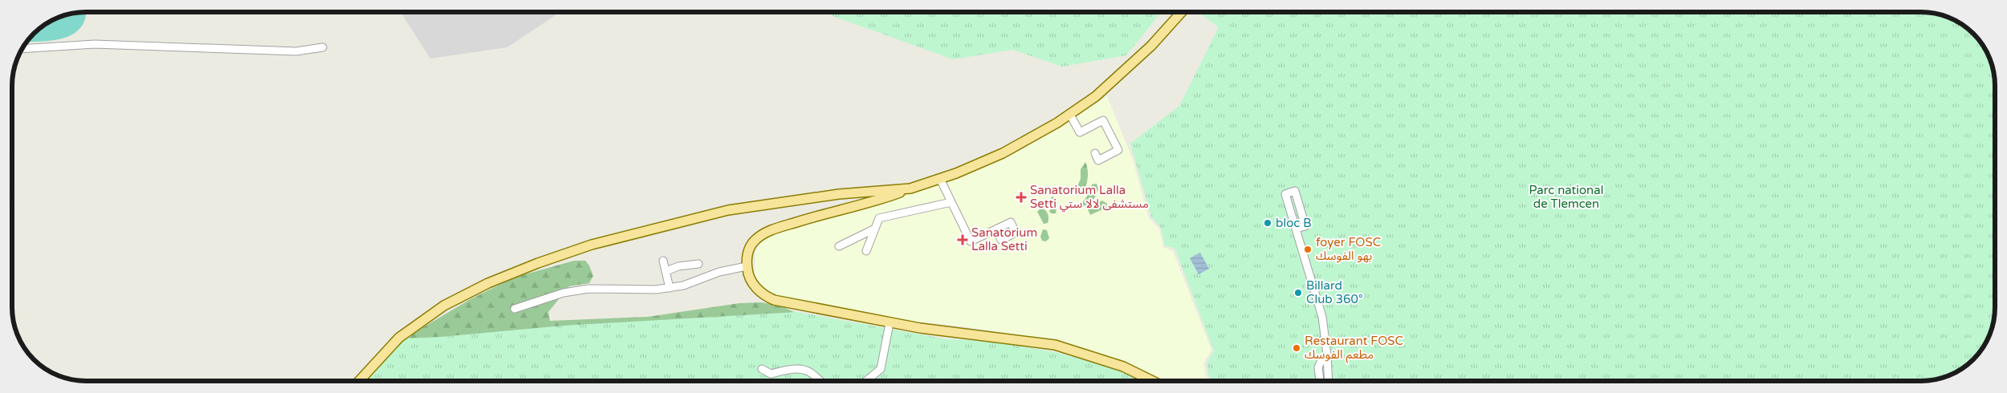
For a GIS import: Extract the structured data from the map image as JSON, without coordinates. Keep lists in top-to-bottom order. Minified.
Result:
{"parks":["Parc national de Tlemcen"],"places":{"health":["Sanatorium Lalla Setti مستشفى لالا ستي","Sanatorium Lalla Setti"],"other":["bloc B","foyer FOSC بهو الفوسك","Billard Club 360°","Restaurant FOSC مطعم الفوسك"]}}
